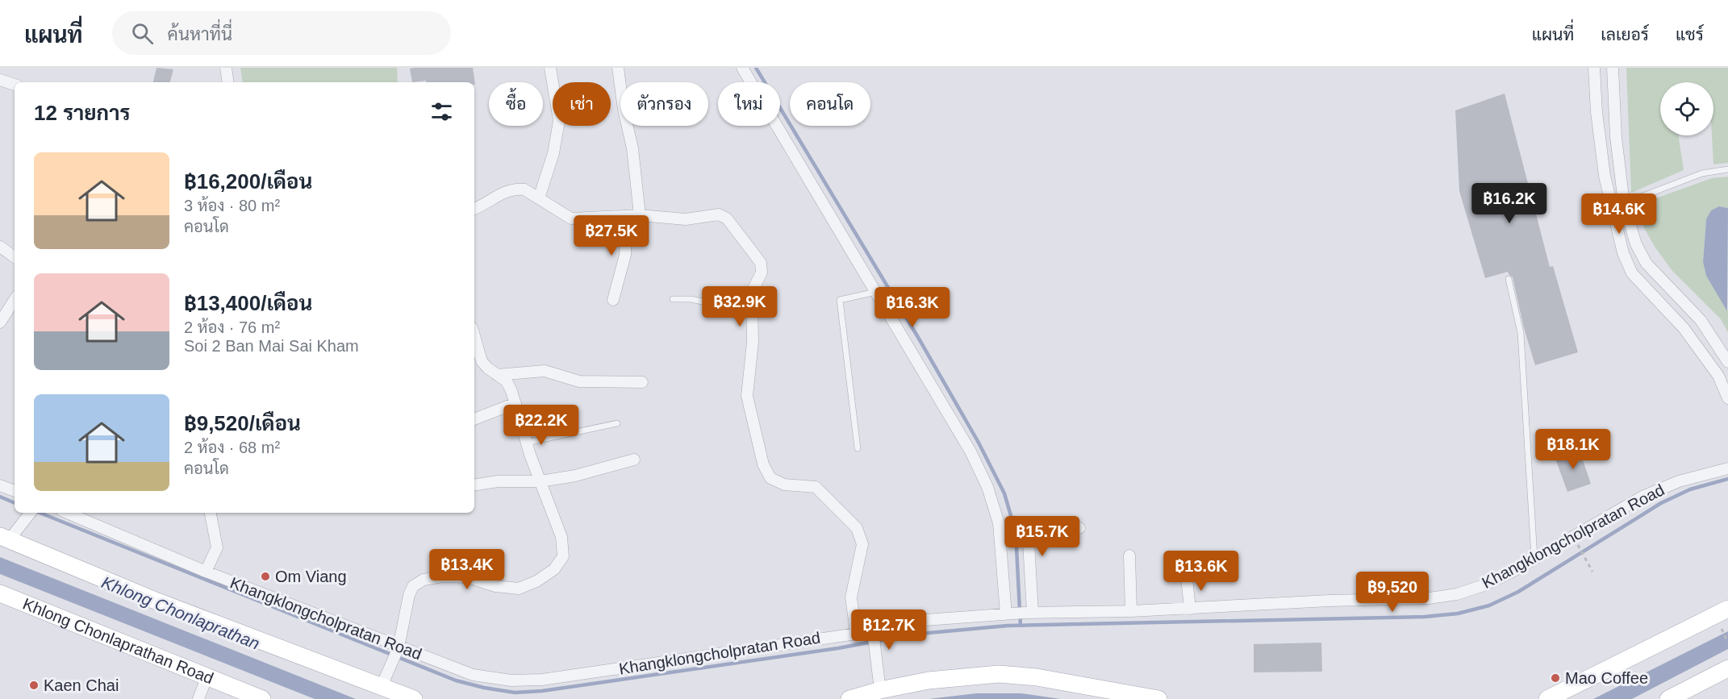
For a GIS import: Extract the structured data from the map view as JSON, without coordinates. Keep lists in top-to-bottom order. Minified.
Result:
{"streets":{"main road":["Khlong Chonlaprathan Road"],"street":["Khangklongcholpratan Road"]},"water":["Khlong Chonlaprathan"],"places":["Om Viang","Mao Coffee","Kaen Chai"],"page":{"header":"แผนที่","search":"ค้นหาที่นี่","nav":["แผนที่","เลเยอร์","แชร์"],"chip":["ซื้อ","เช่า","ตัวกรอง","ใหม่","คอนโด"],"heading":"12 รายการ","list":[{"name":"฿16,200/เดือน","note":"3 ห้อง · 80 m² · คอนโด"},{"name":"฿13,400/เดือน","note":"2 ห้อง · 76 m² · Soi 2 Ban Mai Sai Kham"},{"name":"฿9,520/เดือน","note":"2 ห้อง · 68 m² · คอนโด"}],"price":["฿16.2K","฿14.6K","฿27.5K","฿32.9K","฿16.3K","฿22.2K","฿18.1K","฿15.7K","฿13.4K","฿13.6K","฿9,520","฿12.7K"]}}
